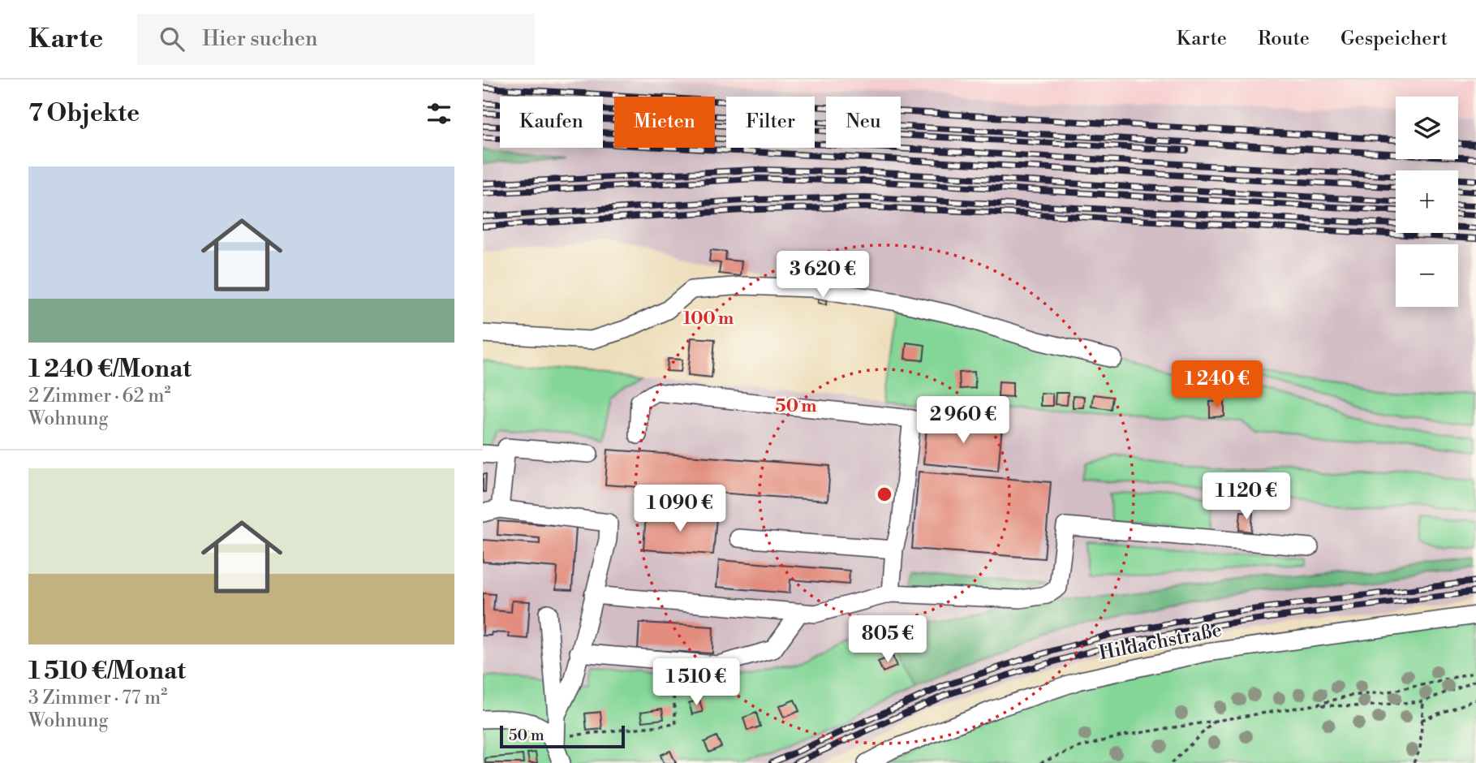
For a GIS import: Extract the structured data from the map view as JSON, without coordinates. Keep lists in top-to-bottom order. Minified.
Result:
{"streets":{"lane":["Hildachstraße"]},"scale_bar":"50 m","page":{"header":"Karte","search":"Hier suchen","nav":["Karte","Route","Gespeichert"],"heading":"7 Objekte","map_buttons":["+","−"],"chip":["Kaufen","Mieten","Filter","Neu"],"list":[{"name":"1 240 €/Monat","note":"2 Zimmer · 62 m² · Wohnung"},{"name":"1 510 €/Monat","note":"3 Zimmer · 77 m² · Wohnung"}],"price":["3 620 €","1 240 €","2 960 €","1 120 €","1 090 €","805 €","1 510 €"],"scale":"50 m"},"rings":["100 m","50 m"]}
